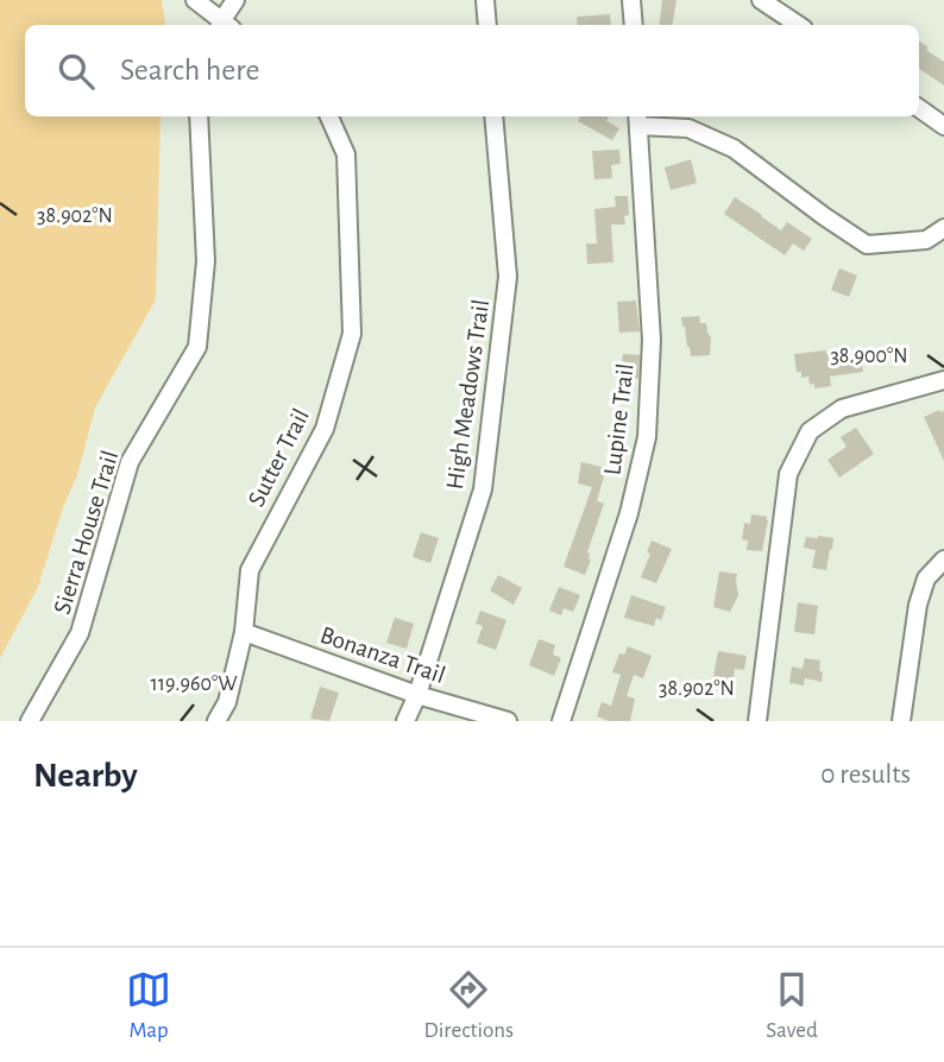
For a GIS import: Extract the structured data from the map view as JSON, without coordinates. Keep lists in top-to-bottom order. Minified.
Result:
{"streets":{"street":["High Meadows Trail","Lupine Trail","Sutter Trail","Sierra House Trail","Bonanza Trail"]},"crossings":[["High Meadows Trail","Bonanza Trail"],["Sutter Trail","Bonanza Trail"]],"page":{"search":"Search here","heading":["Nearby","0 results"],"nav":["Map","Directions","Saved"]},"coordinates":["38.902°N","38.900°N","119.960°W"]}
